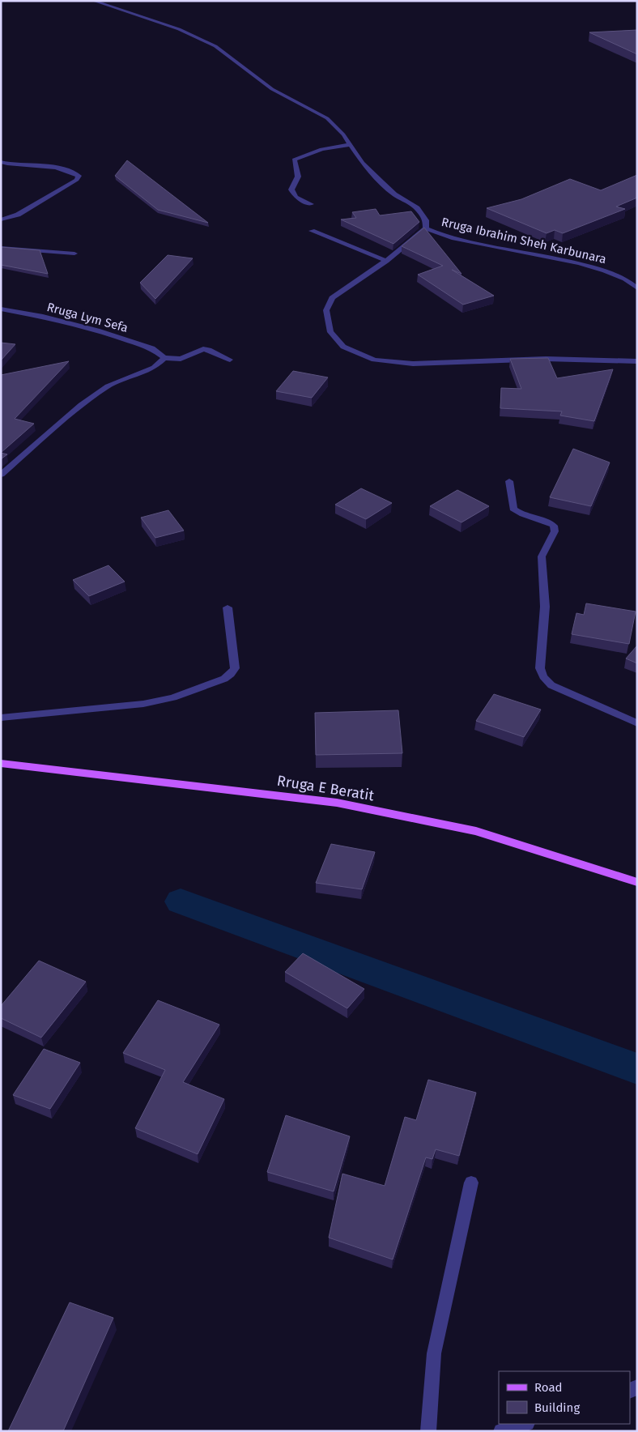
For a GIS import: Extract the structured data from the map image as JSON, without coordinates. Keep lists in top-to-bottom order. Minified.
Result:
{"streets":{"main road":["Rruga E Beratit"],"street":["Rruga Ibrahim Sheh Karbunara","Rruga Lym Sefa"]},"legend":["Road","Building"]}
